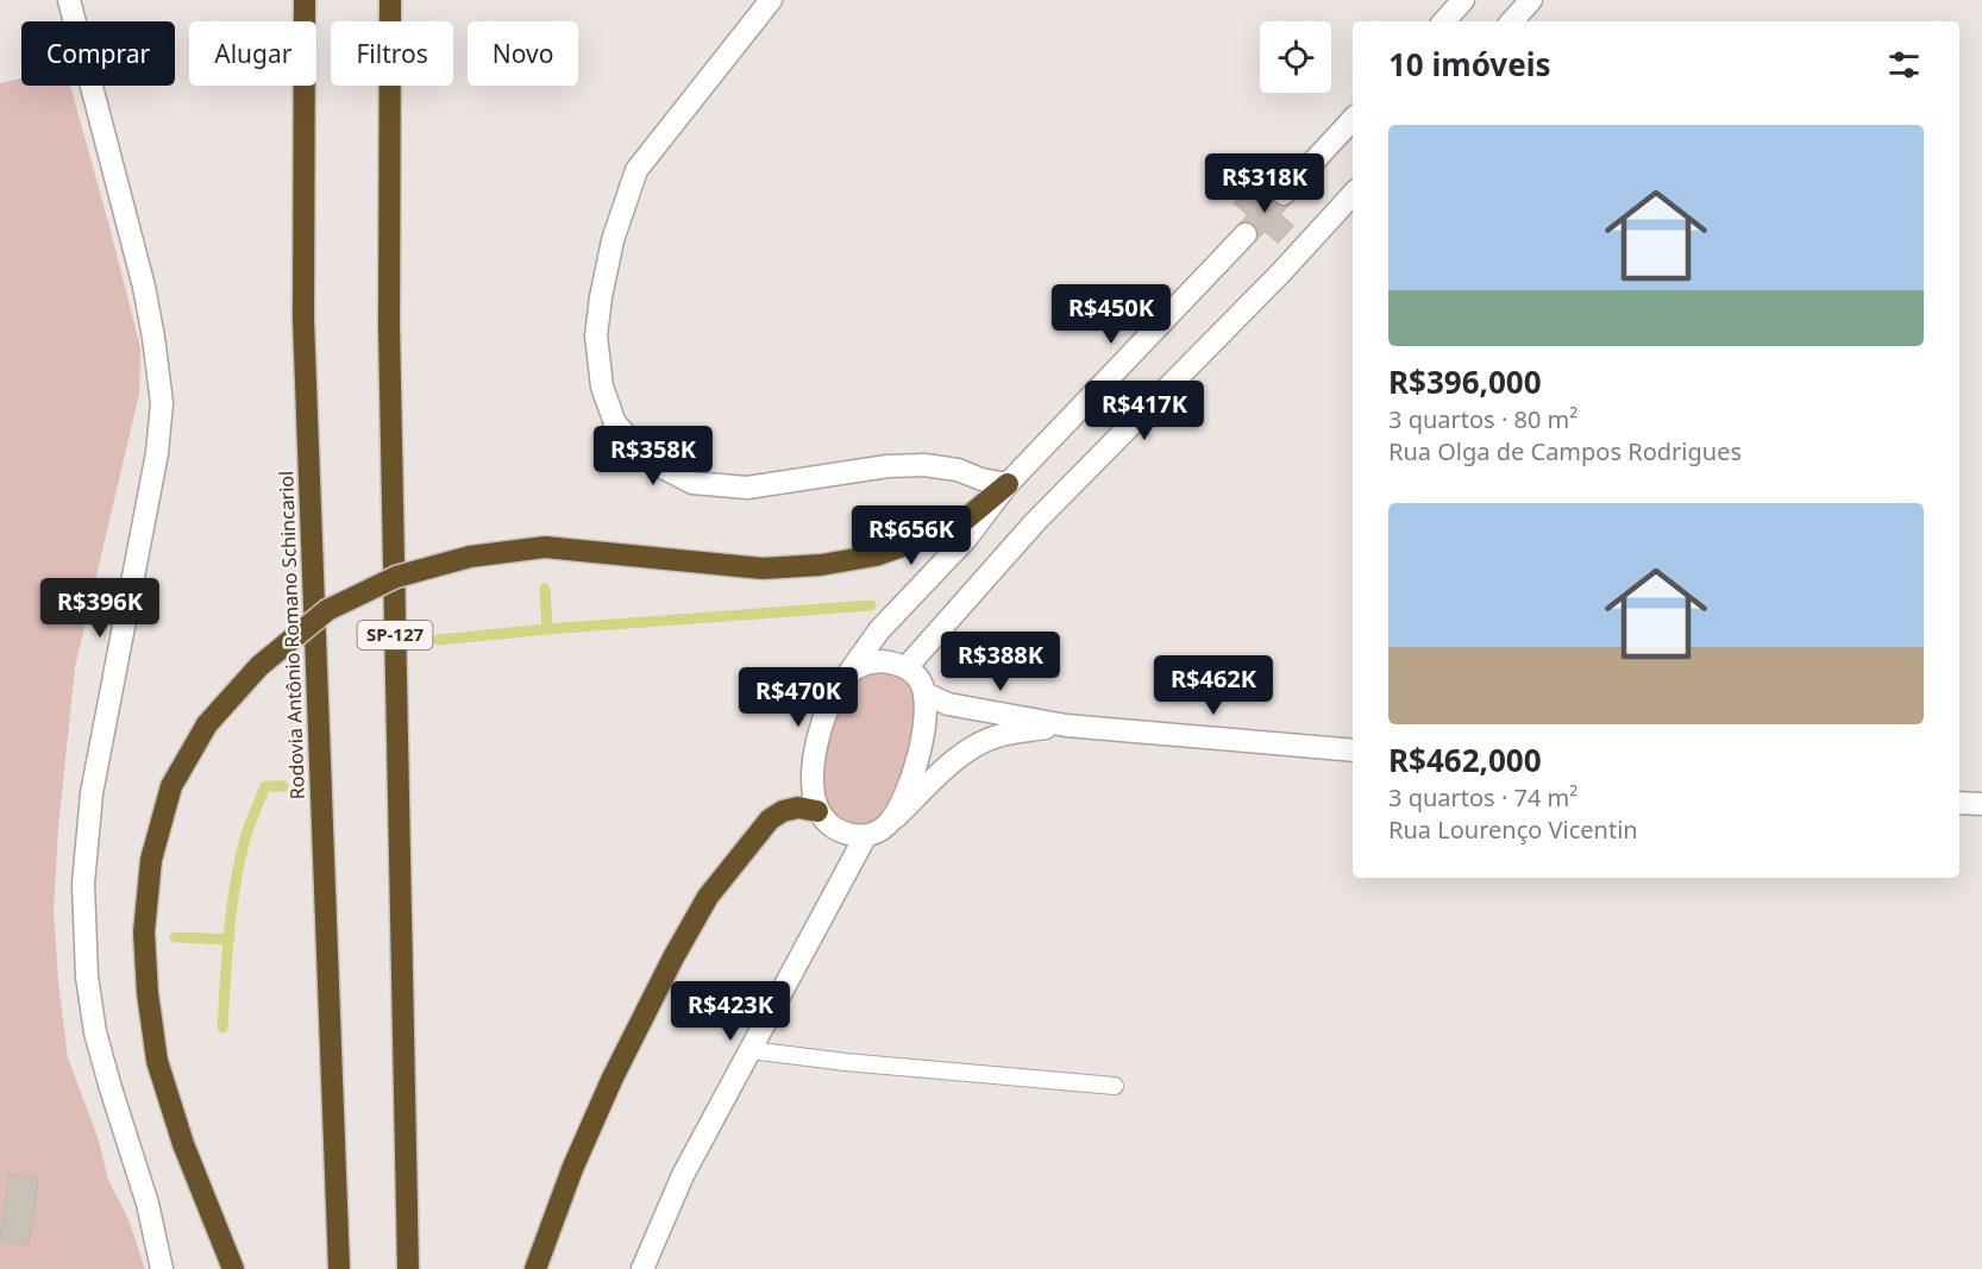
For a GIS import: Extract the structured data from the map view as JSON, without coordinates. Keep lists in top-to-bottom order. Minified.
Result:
{"streets":{"highway":["Rodovia Antônio Romano Schincariol","SP-127"]},"page":{"chip":["Comprar","Alugar","Filtros","Novo"],"heading":"10 imóveis","list":[{"name":"R$396,000","note":"3 quartos · 80 m² · Rua Olga de Campos Rodrigues"},{"name":"R$462,000","note":"3 quartos · 74 m² · Rua Lourenço Vicentin"}],"price":["R$318K","R$450K","R$417K","R$358K","R$656K","R$396K","R$388K","R$462K","R$470K","R$423K"]}}
